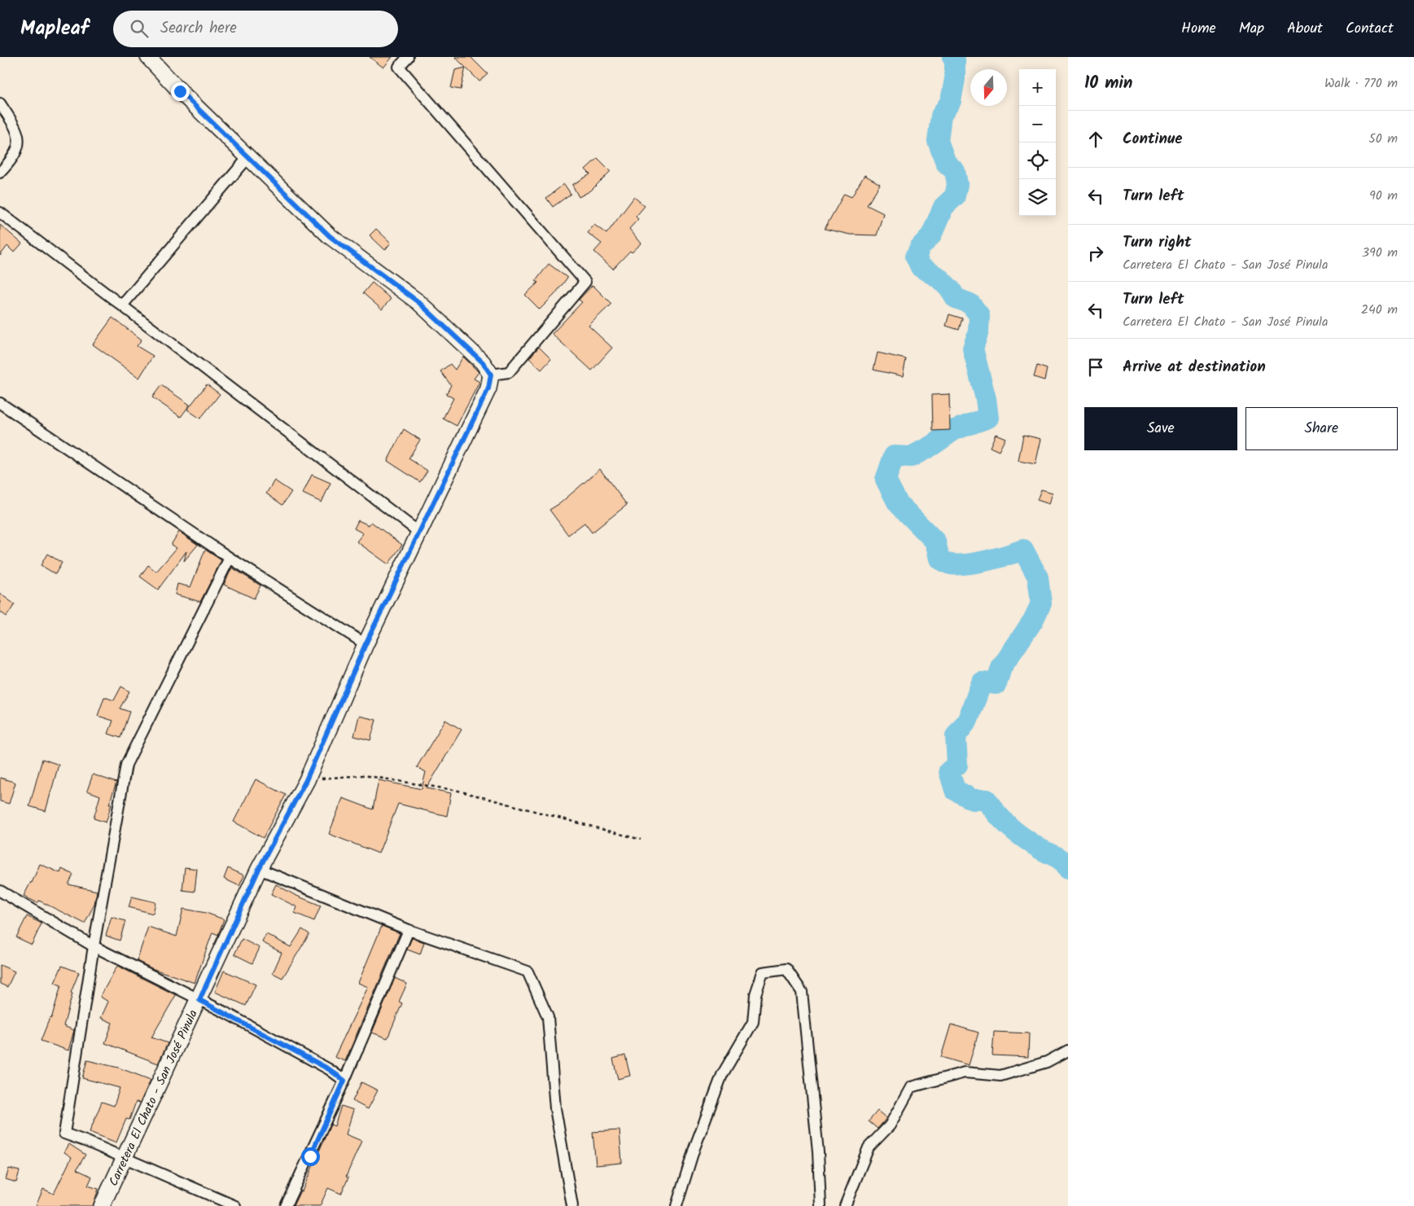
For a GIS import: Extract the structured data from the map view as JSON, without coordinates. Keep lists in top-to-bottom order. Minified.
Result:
{"streets":{"main road":["Carretera El Chato - San José Pinula"]},"north":"bottom","page":{"header":"Mapleaf","search":"Search here","nav":["Home","Map","About","Contact"],"heading":["10 min","Walk · 770 m"],"map_buttons":["+","−"],"list":[["Continue","50 m"],["Turn left","90 m"],["Turn right","Carretera El Chato - San José Pinula","390 m"],["Turn left","Carretera El Chato - San José Pinula","240 m"],"Arrive at destination"],"buttons":["Save","Share"]}}
